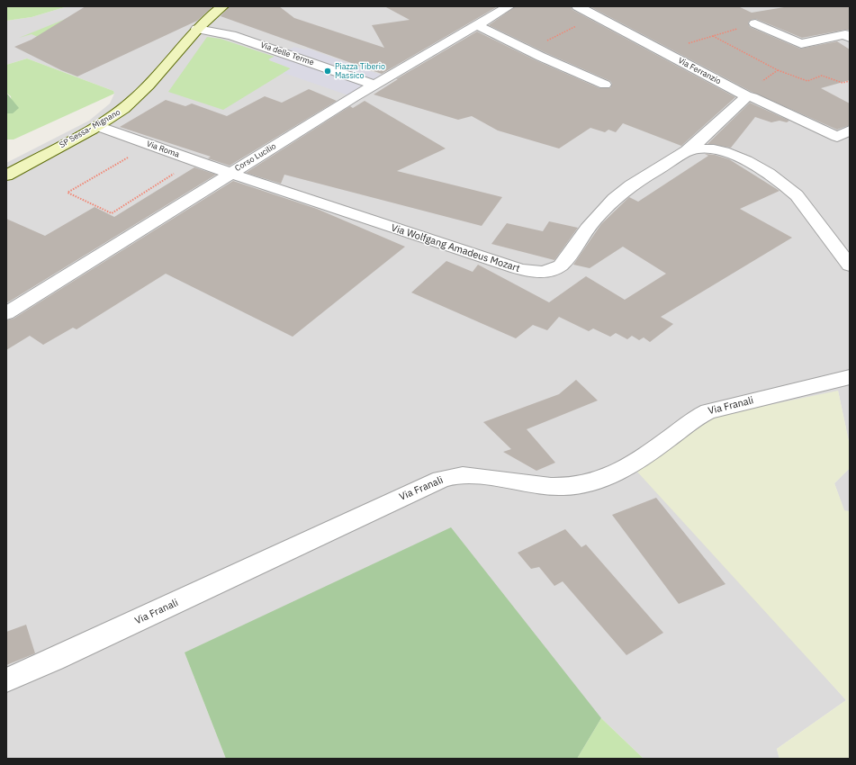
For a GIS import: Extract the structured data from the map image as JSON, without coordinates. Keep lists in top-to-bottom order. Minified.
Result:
{"streets":{"street":["Via delle Terme","Via Ferranzio","SP Sessa- Mignano","Via Roma","Corso Lucilio","Via Wolfgang Amadeus Mozart","Via Franali"]},"crossings":[["Via delle Terme","SP Sessa- Mignano"],["Via delle Terme","Corso Lucilio"],["SP Sessa- Mignano","Via Roma"],["Via Roma","Corso Lucilio"],["Via Roma","Via Wolfgang Amadeus Mozart"],["Corso Lucilio","Via Wolfgang Amadeus Mozart"]],"places":["Piazza Tiberio Massico"]}
